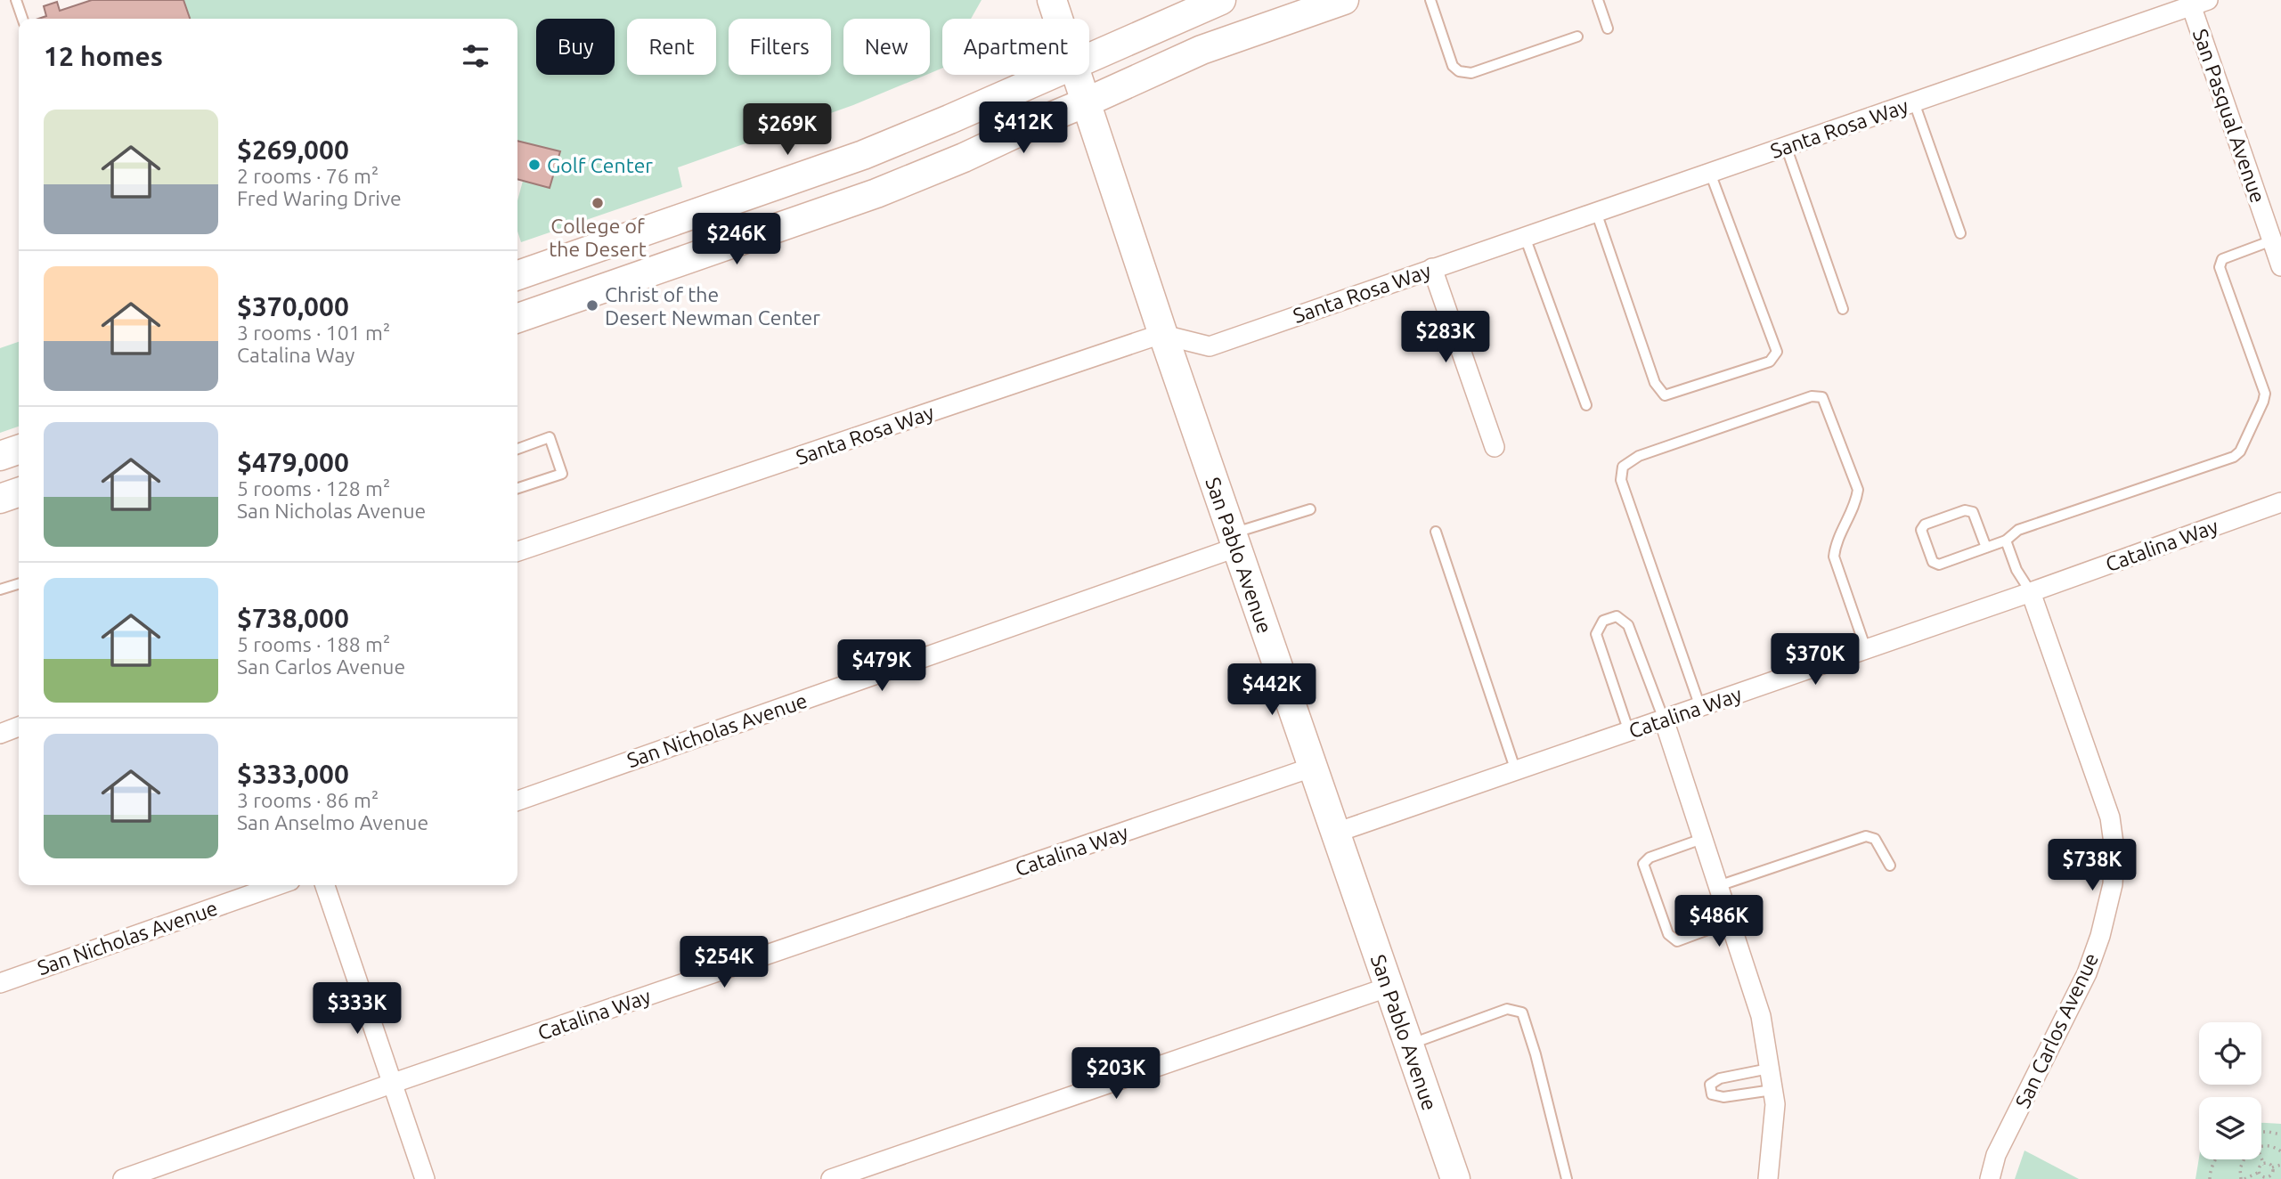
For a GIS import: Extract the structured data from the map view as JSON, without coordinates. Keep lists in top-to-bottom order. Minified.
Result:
{"streets":{"main road":["San Pablo Avenue"],"street":["San Pasqual Avenue","Santa Rosa Way","Catalina Way","San Nicholas Avenue","San Carlos Avenue"]},"crossings":[["San Pasqual Avenue","Santa Rosa Way"],["Santa Rosa Way","San Pablo Avenue"],["Catalina Way","San Pablo Avenue"],["Catalina Way","San Carlos Avenue"],["San Pablo Avenue","San Nicholas Avenue"]],"places":["Golf Center","College of the Desert","Christ of the Desert Newman Center"],"page":{"chip":["Buy","Rent","Filters","New","Apartment"],"heading":"12 homes","list":[{"name":"$269,000","note":"2 rooms · 76 m² · Fred Waring Drive"},{"name":"$370,000","note":"3 rooms · 101 m² · Catalina Way"},{"name":"$479,000","note":"5 rooms · 128 m² · San Nicholas Avenue"},{"name":"$738,000","note":"5 rooms · 188 m² · San Carlos Avenue"},{"name":"$333,000","note":"3 rooms · 86 m² · San Anselmo Avenue"}],"price":["$412K","$269K","$246K","$283K","$370K","$479K","$442K","$738K","$486K","$254K","$333K","$203K"]}}
